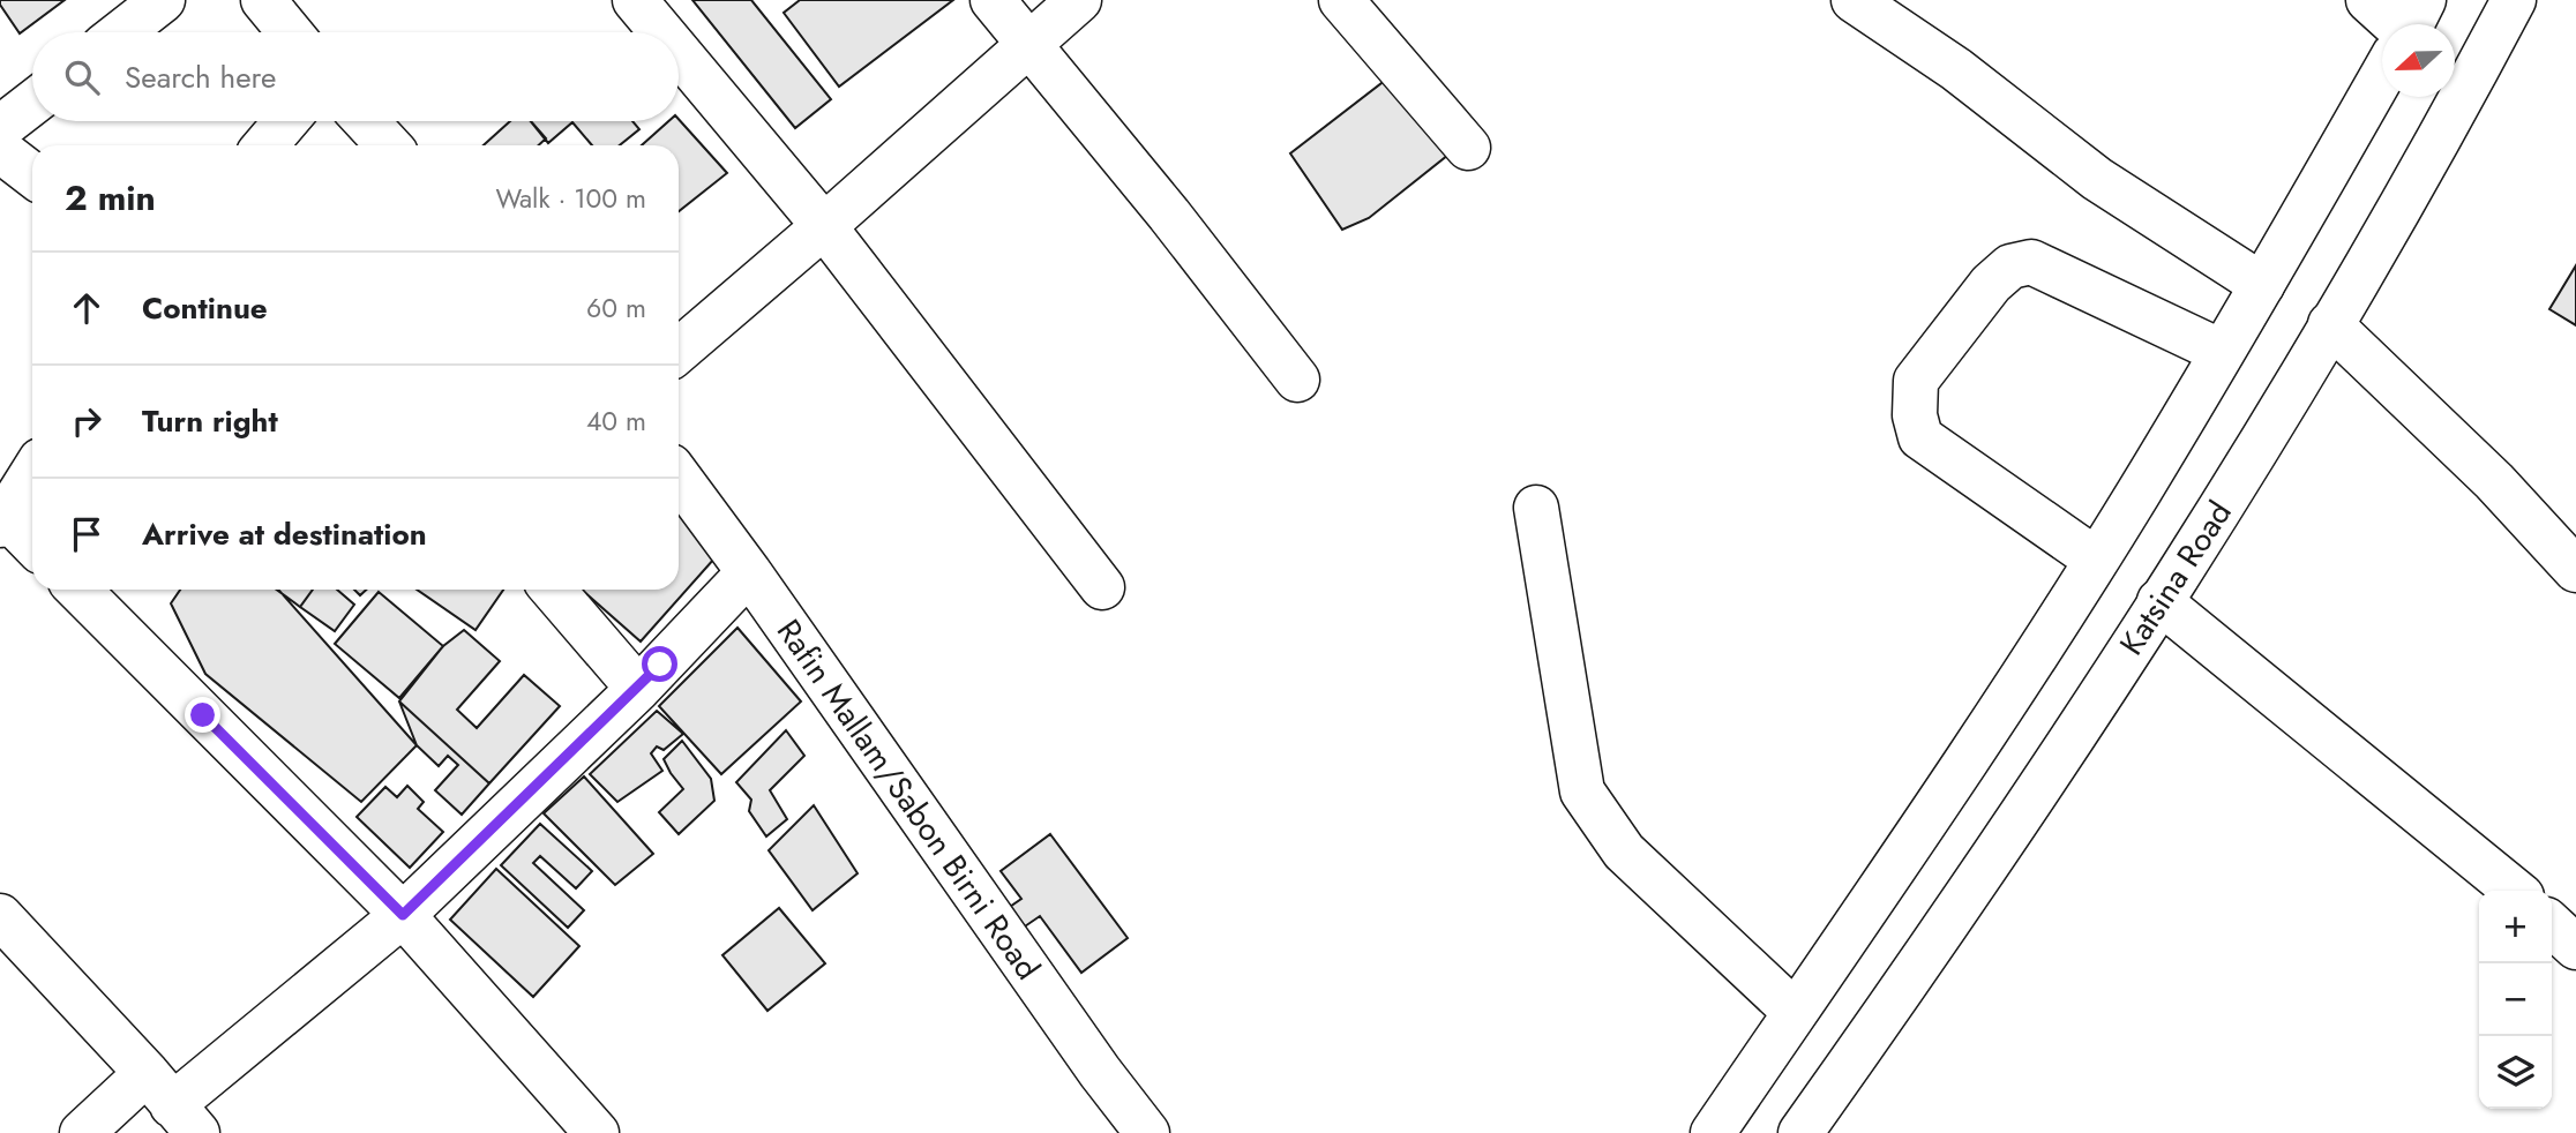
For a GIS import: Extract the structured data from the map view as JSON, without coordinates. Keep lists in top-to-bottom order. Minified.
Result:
{"streets":{"main road":["Katsina Road","Rafin Mallam/Sabon Birni Road"]},"north":"left","page":{"search":"Search here","heading":["2 min","Walk · 100 m"],"list":[["Continue","60 m"],["Turn right","40 m"],"Arrive at destination"],"map_buttons":["+","−"]}}
